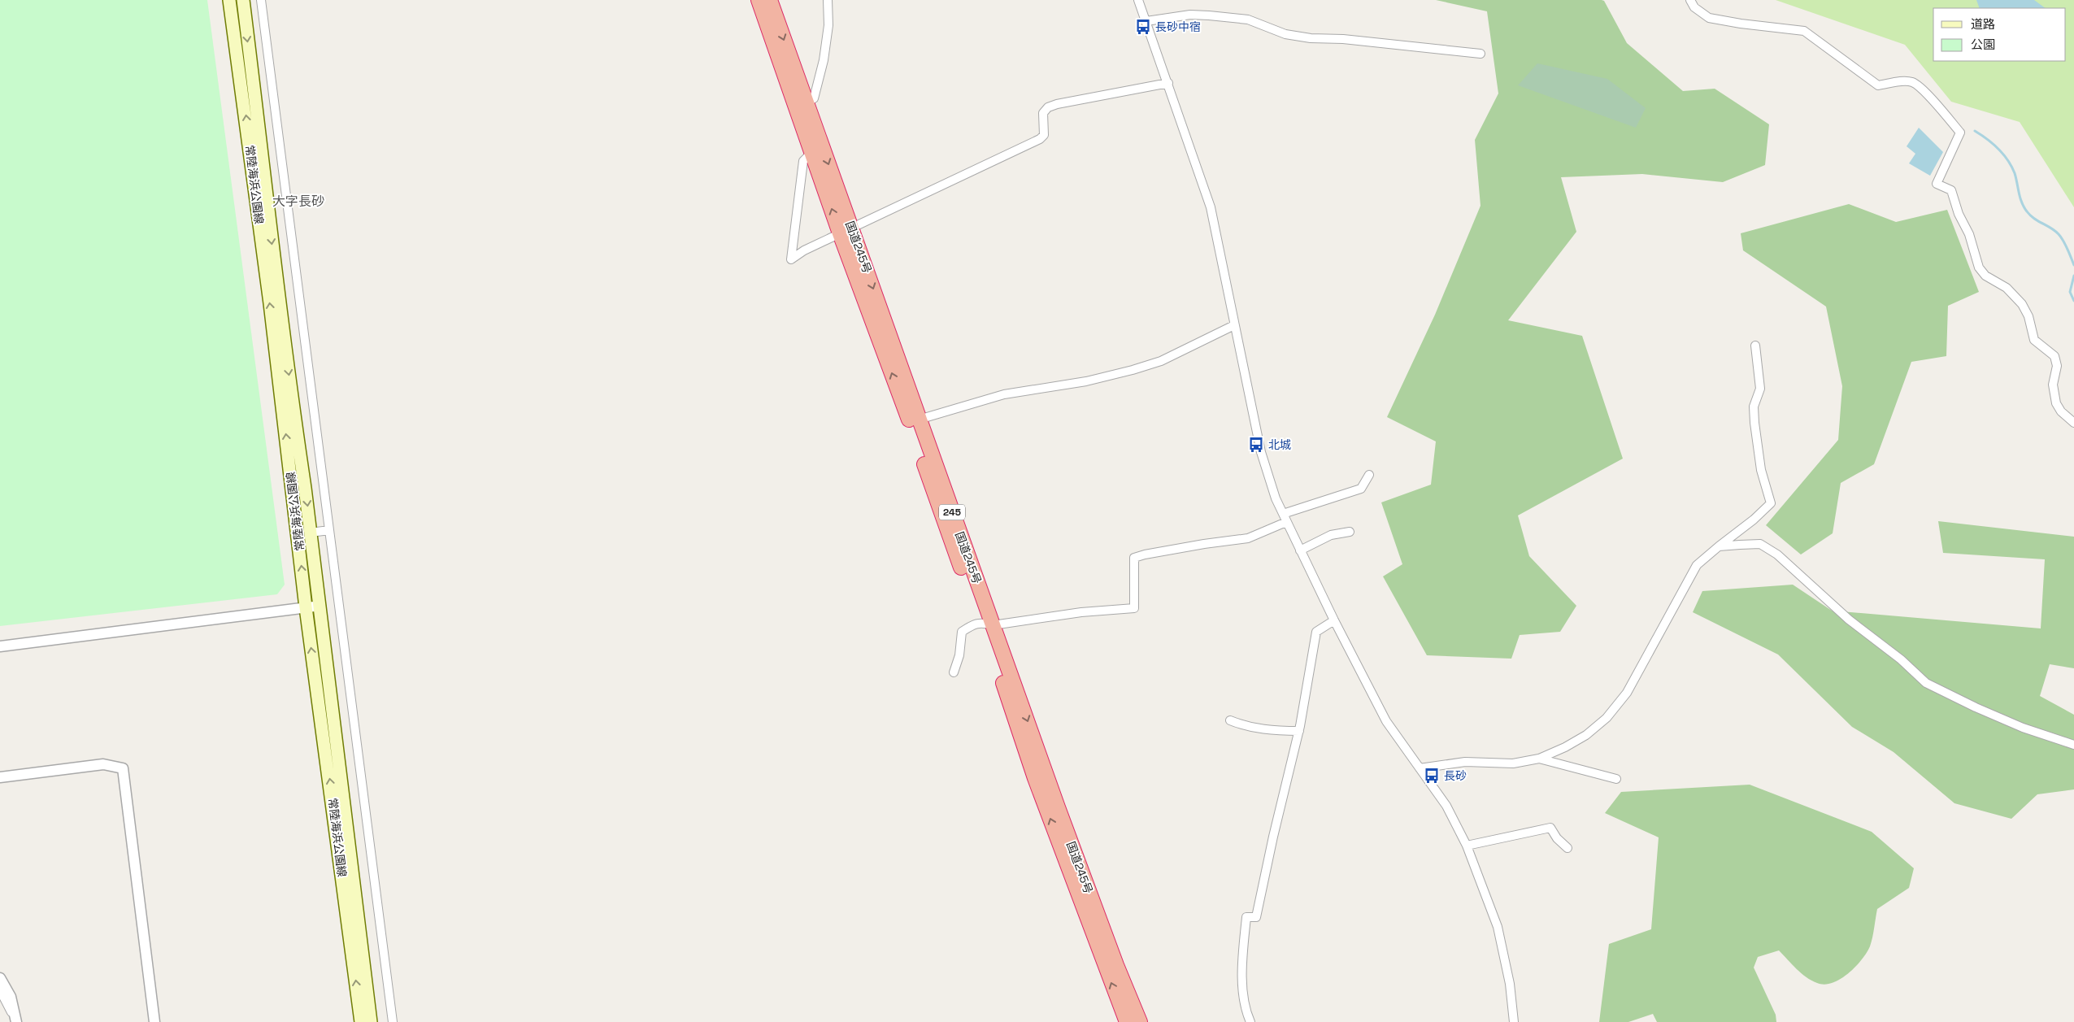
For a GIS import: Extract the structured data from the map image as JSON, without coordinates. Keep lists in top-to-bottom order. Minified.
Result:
{"streets":{"highway":["国道245号","245"],"main road":["常陸海浜公園線"]},"districts":["大字長砂"],"places":{"bus stop":["長砂中宿","北城","長砂"]},"legend":["道路","公園"]}
